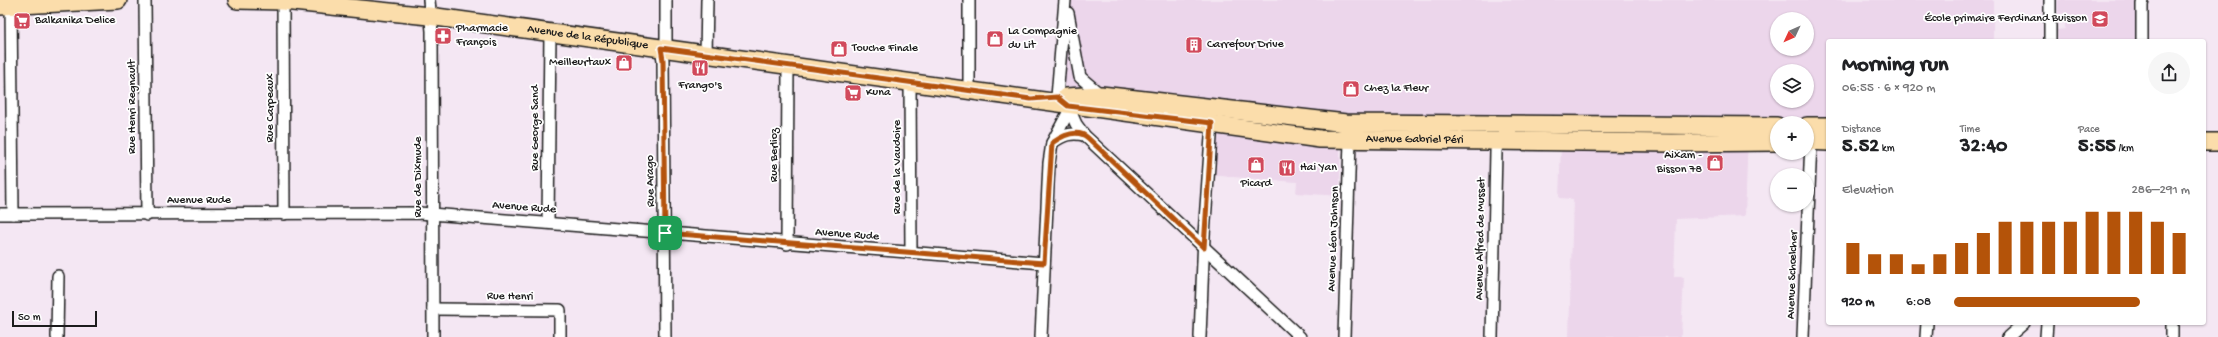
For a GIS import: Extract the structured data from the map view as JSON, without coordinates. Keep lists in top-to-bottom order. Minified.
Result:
{"streets":{"main road":["Avenue de la République","Avenue Gabriel Péri"],"street":["Rue Henri Regnault","Rue Carpeaux","Rue George Sand","Rue Berlioz","Rue de la Vaudoire","Rue de Dixmude","Rue Arago","Avenue Rude","Avenue Léon Johnson","Avenue Alfred de Musset","Avenue Schœlcher","Rue Henri"]},"crossings":[["Avenue de la République","Rue Carpeaux"],["Avenue de la République","Rue George Sand"],["Avenue de la République","Avenue Gabriel Péri"],["Avenue de la République","Rue Berlioz"],["Avenue de la République","Rue de la Vaudoire"],["Avenue de la République","Rue de Dixmude"],["Avenue de la République","Rue Arago"],["Rue Henri Regnault","Avenue Rude"],["Rue Carpeaux","Avenue Rude"],["Rue George Sand","Avenue Rude"],["Avenue Gabriel Péri","Avenue Léon Johnson"],["Avenue Gabriel Péri","Avenue Alfred de Musset"],["Rue Berlioz","Avenue Rude"],["Rue de la Vaudoire","Avenue Rude"],["Rue de Dixmude","Avenue Rude"],["Rue de Dixmude","Rue Henri"],["Rue Arago","Avenue Rude"]],"places":{"school or university":["École primaire Ferdinand Buisson"],"supermarket":["Balkanika Delice","Kuna"],"pharmacy":["Pharmacie François"],"shop":["La Compagnie du Lit","Touche Finale","Meilleurtaux","Chez la Fleur","Aixam - Bisson 78","Picard"],"building":["Carrefour Drive"],"restaurant":["Frango's","Hai Yan"]},"scale_bar":"50 m","north":"bottom left","page":{"map_buttons":["+","−"],"heading":["Morning run","06:55 · 6 × 920 m"],"stats":[["Distance","5.52 km"],["Time","32:40"],["Pace","5:55 /km"]],"chart":["Elevation","286–291 m"],"list":[{"name":"920 m","note":"6:08"}],"scale":"50 m"}}
